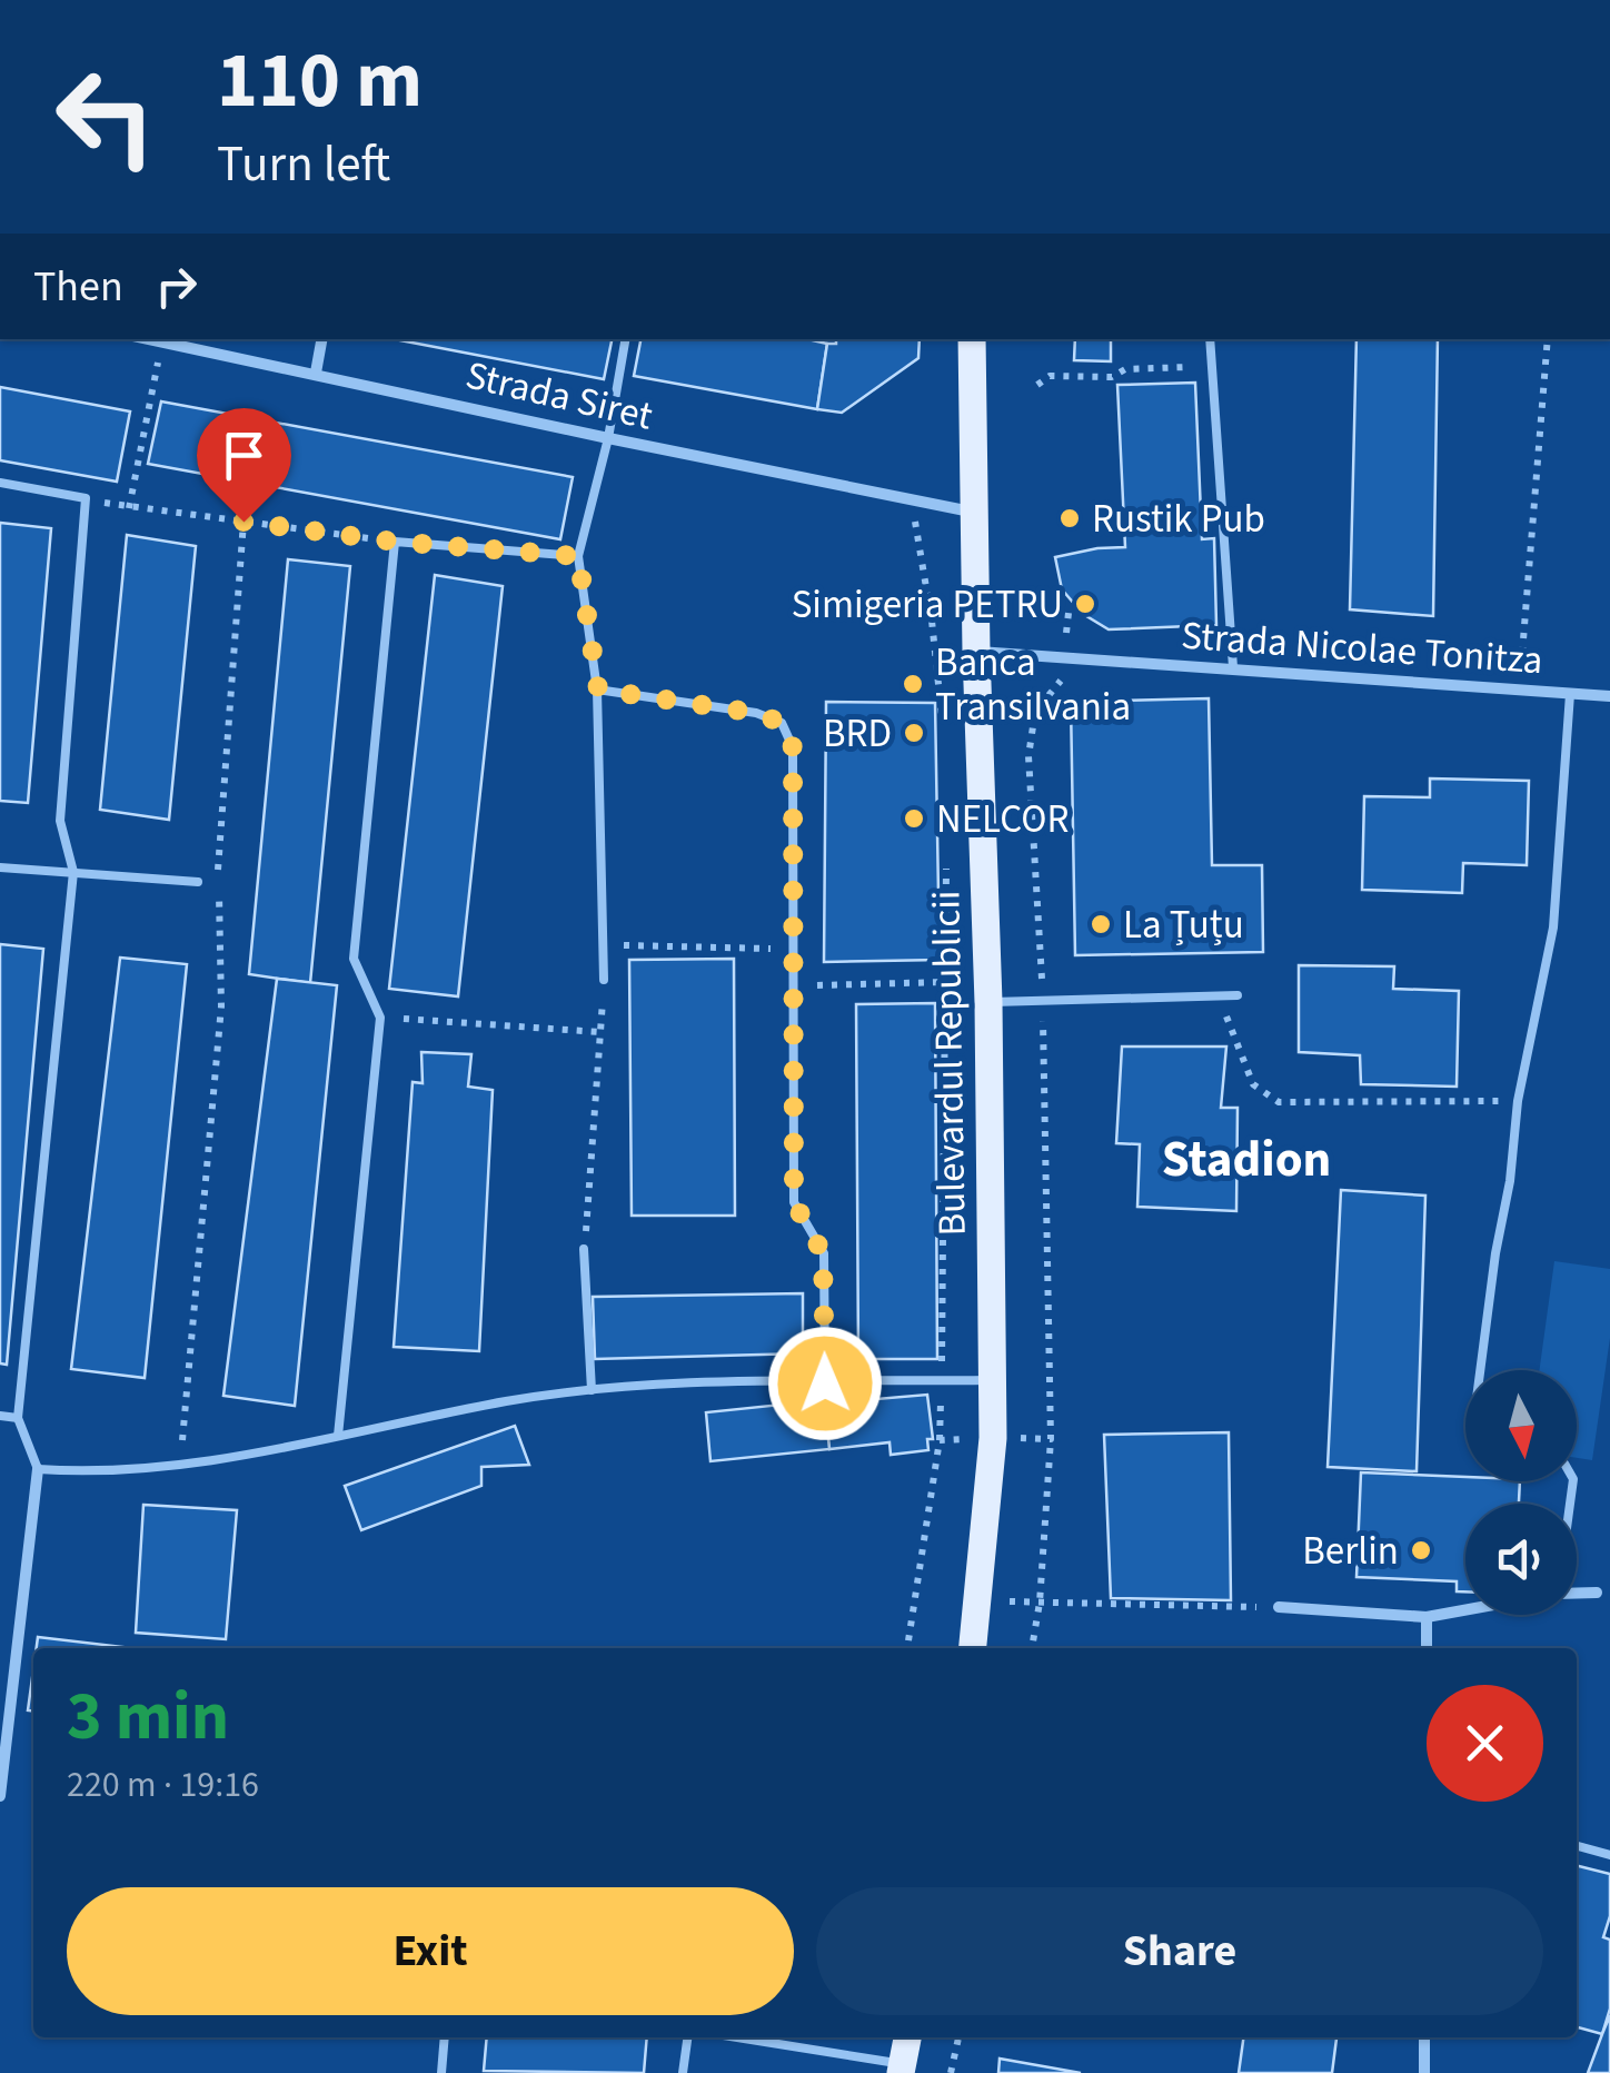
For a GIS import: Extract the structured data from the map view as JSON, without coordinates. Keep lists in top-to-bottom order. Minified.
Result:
{"streets":{"main road":["Bulevardul Republicii"],"street":["Strada Siret","Strada Nicolae Tonitza"]},"crossings":[["Strada Siret","Bulevardul Republicii"],["Strada Nicolae Tonitza","Bulevardul Republicii"]],"districts":["Stadion"],"places":["Rustik Pub","Simigeria PETRU","Banca Transilvania","BRD","NELCOR","La Țuțu","Berlin"],"north":"bottom","page":{"turn":["110 m","Turn left"],"then":"Then","heading":["3 min","220 m · 19:16"],"buttons":["Exit","Share"]}}
